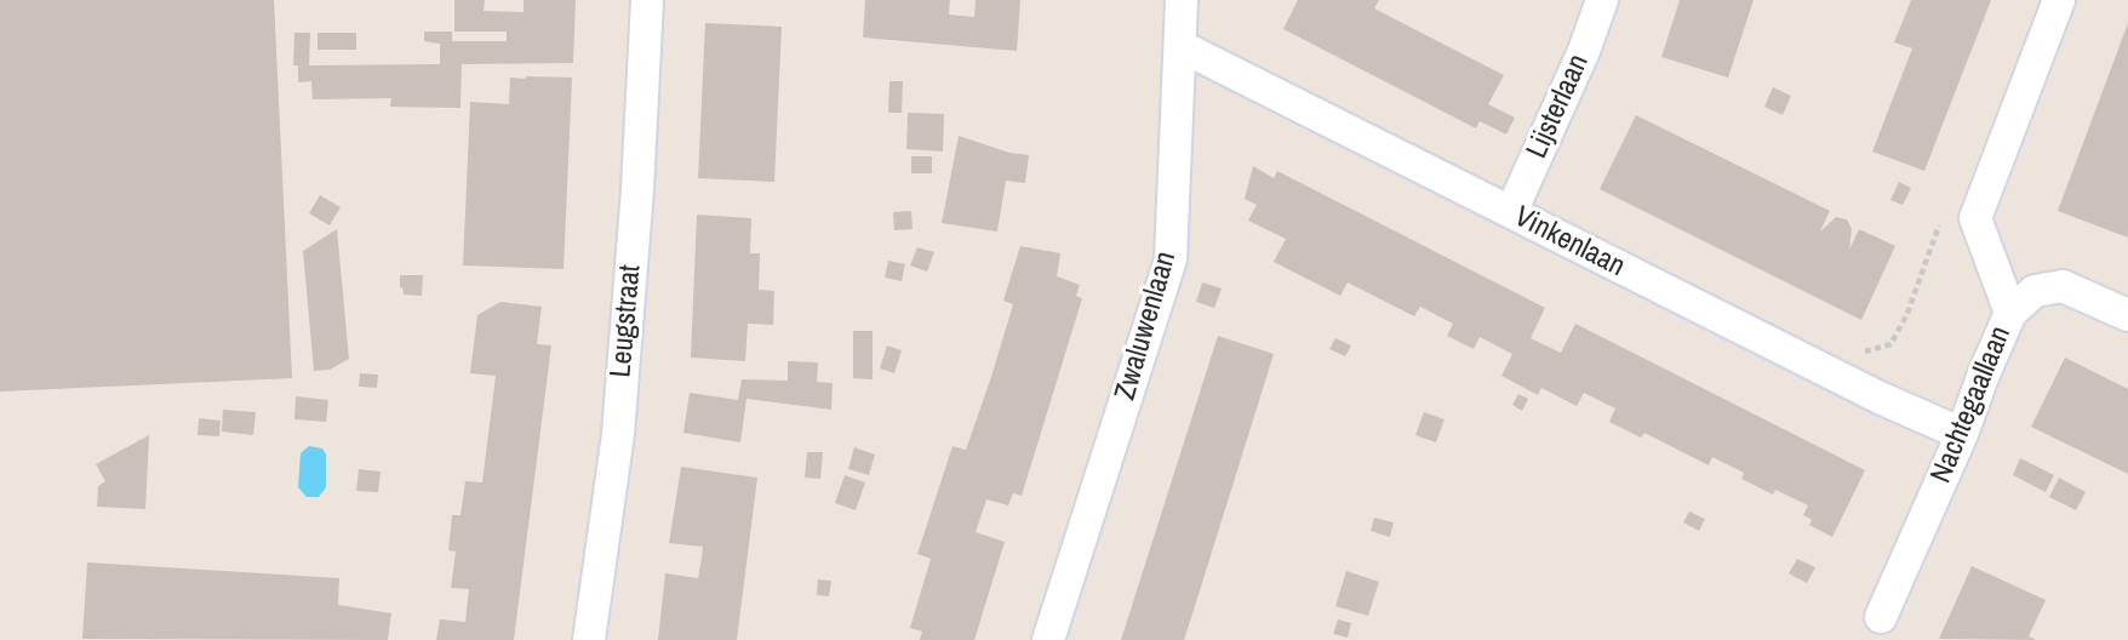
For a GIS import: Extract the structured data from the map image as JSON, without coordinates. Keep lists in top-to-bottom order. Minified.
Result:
{"streets":{"street":["Lijsterlaan","Vinkenlaan","Leugstraat","Zwaluwenlaan","Nachtegaallaan"]},"crossings":[["Lijsterlaan","Vinkenlaan"],["Vinkenlaan","Zwaluwenlaan"],["Vinkenlaan","Nachtegaallaan"]]}
